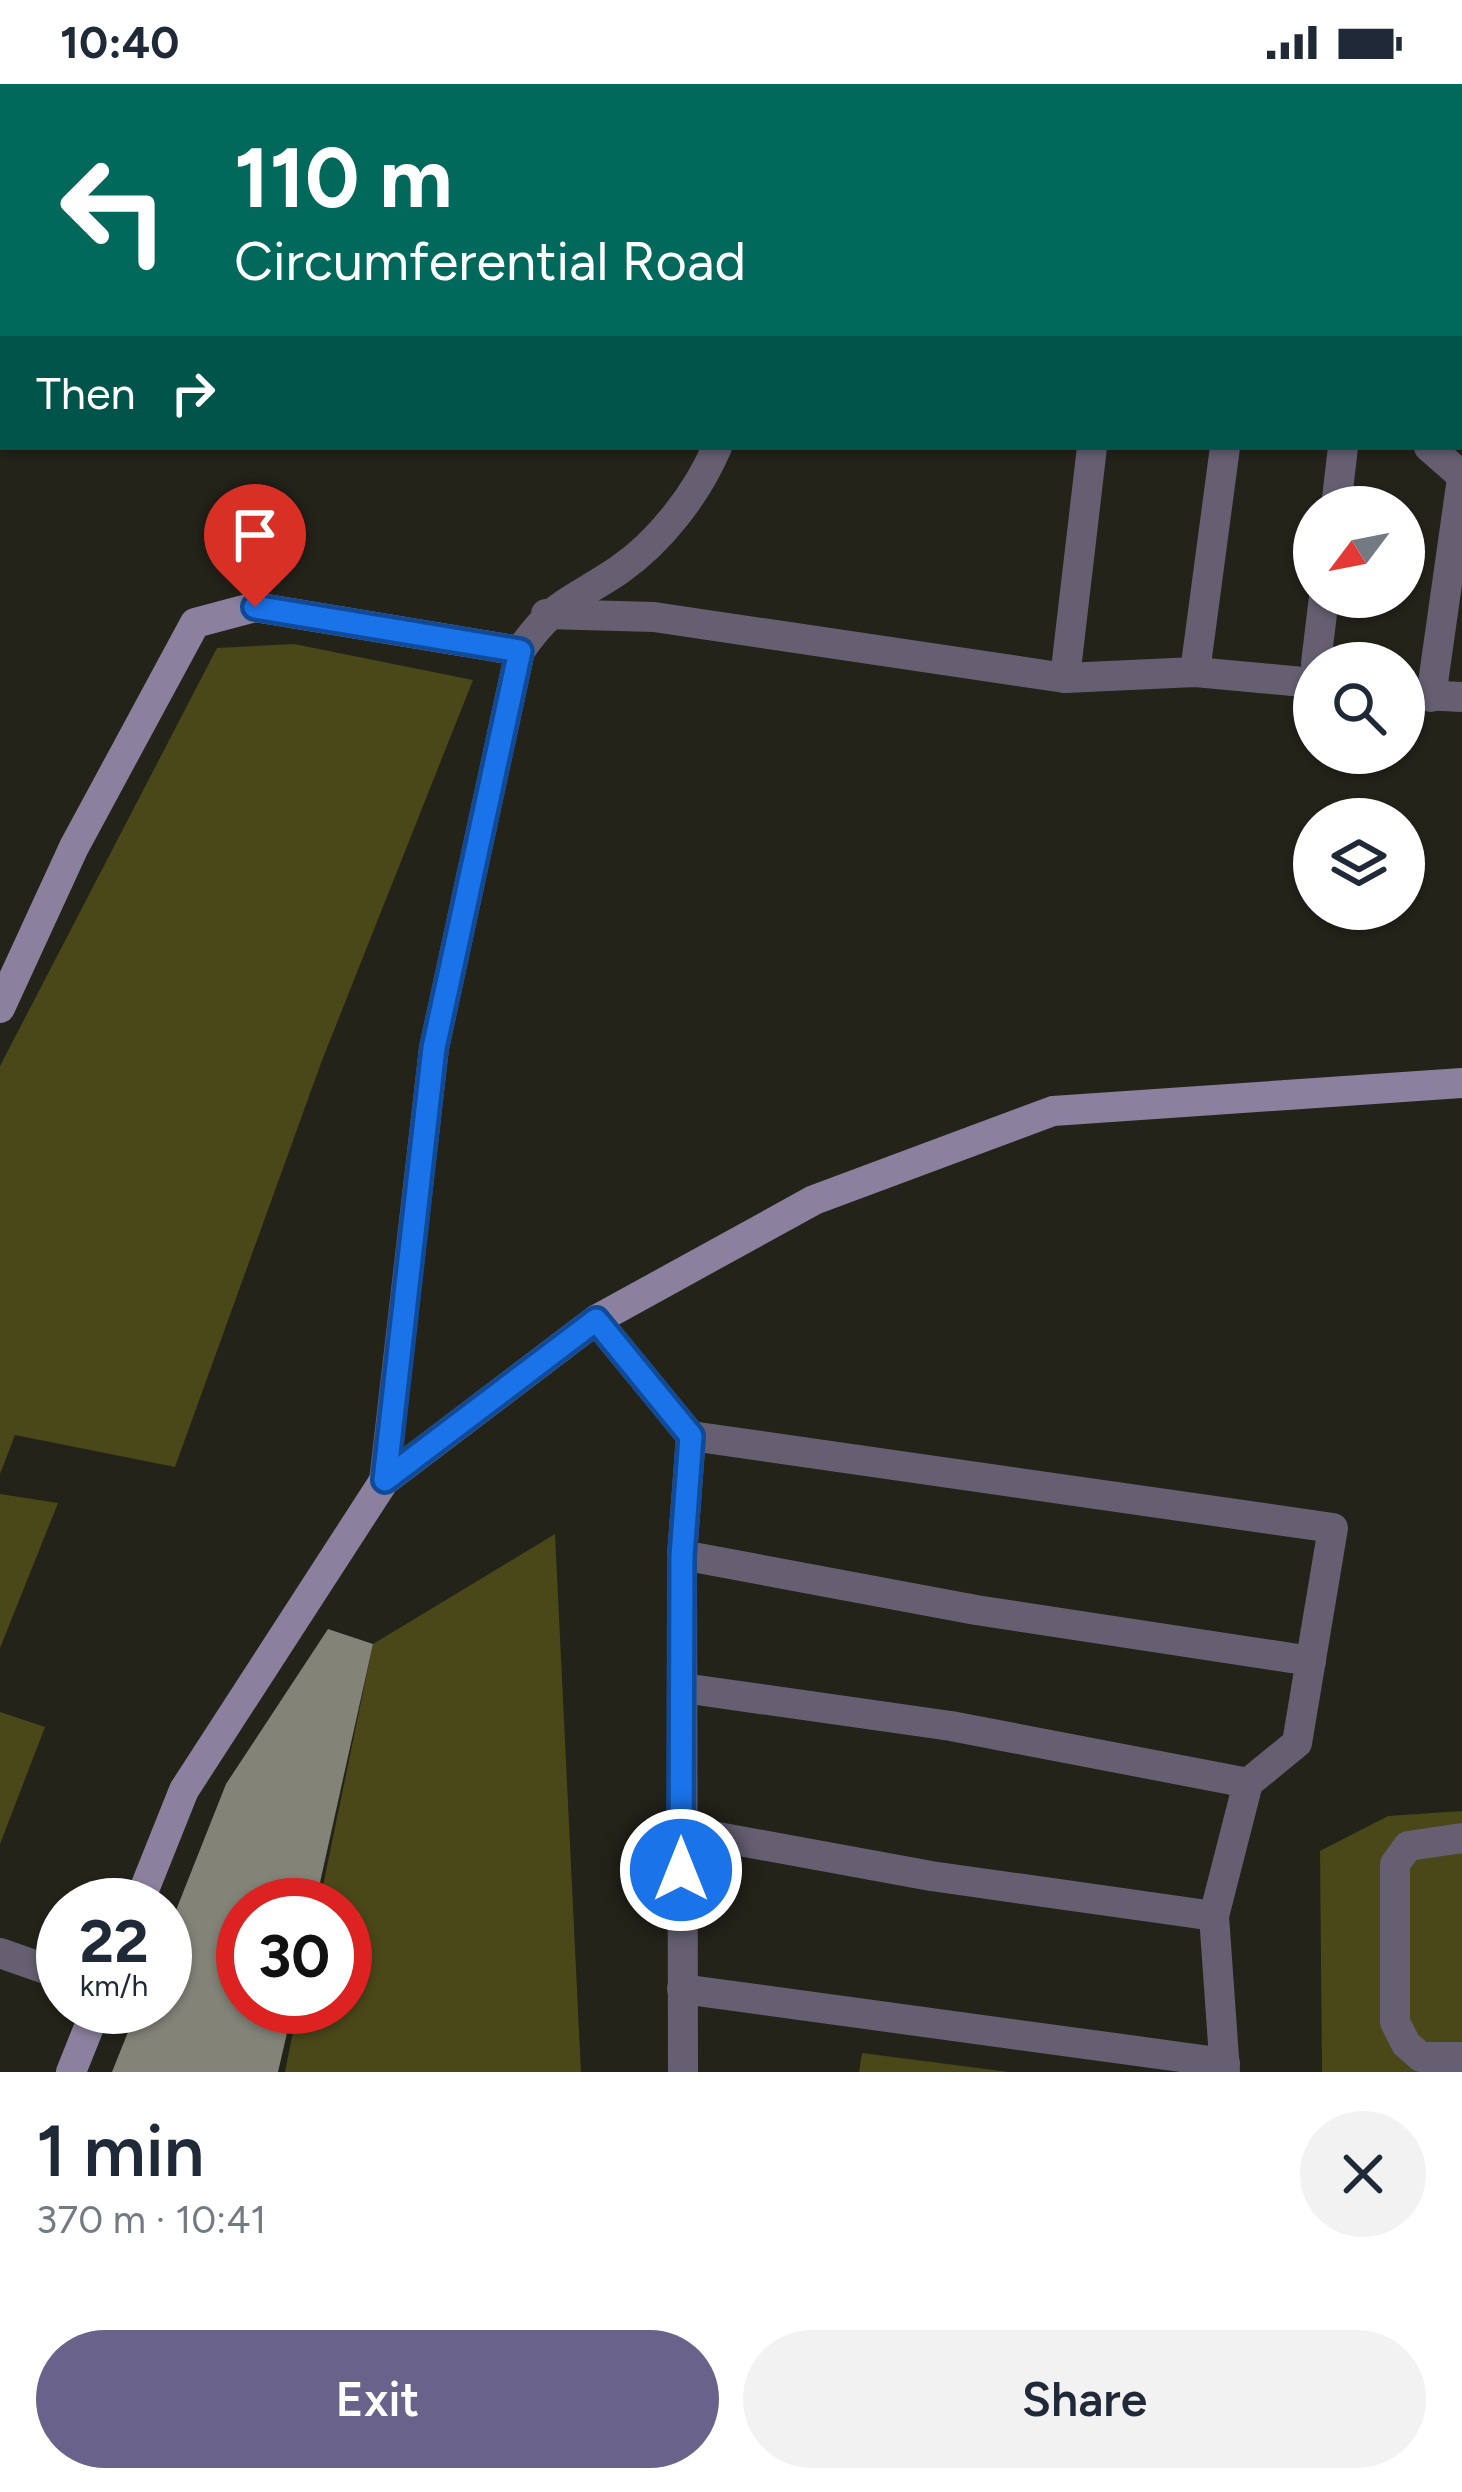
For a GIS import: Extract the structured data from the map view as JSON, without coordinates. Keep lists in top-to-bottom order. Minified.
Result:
{"north":"bottom left","page":{"status":"10:40","turn":["110 m","Circumferential Road"],"then":"Then","speed":"22 km/h","limit":"30","heading":["1 min","370 m · 10:41"],"buttons":["Exit","Share"]}}
